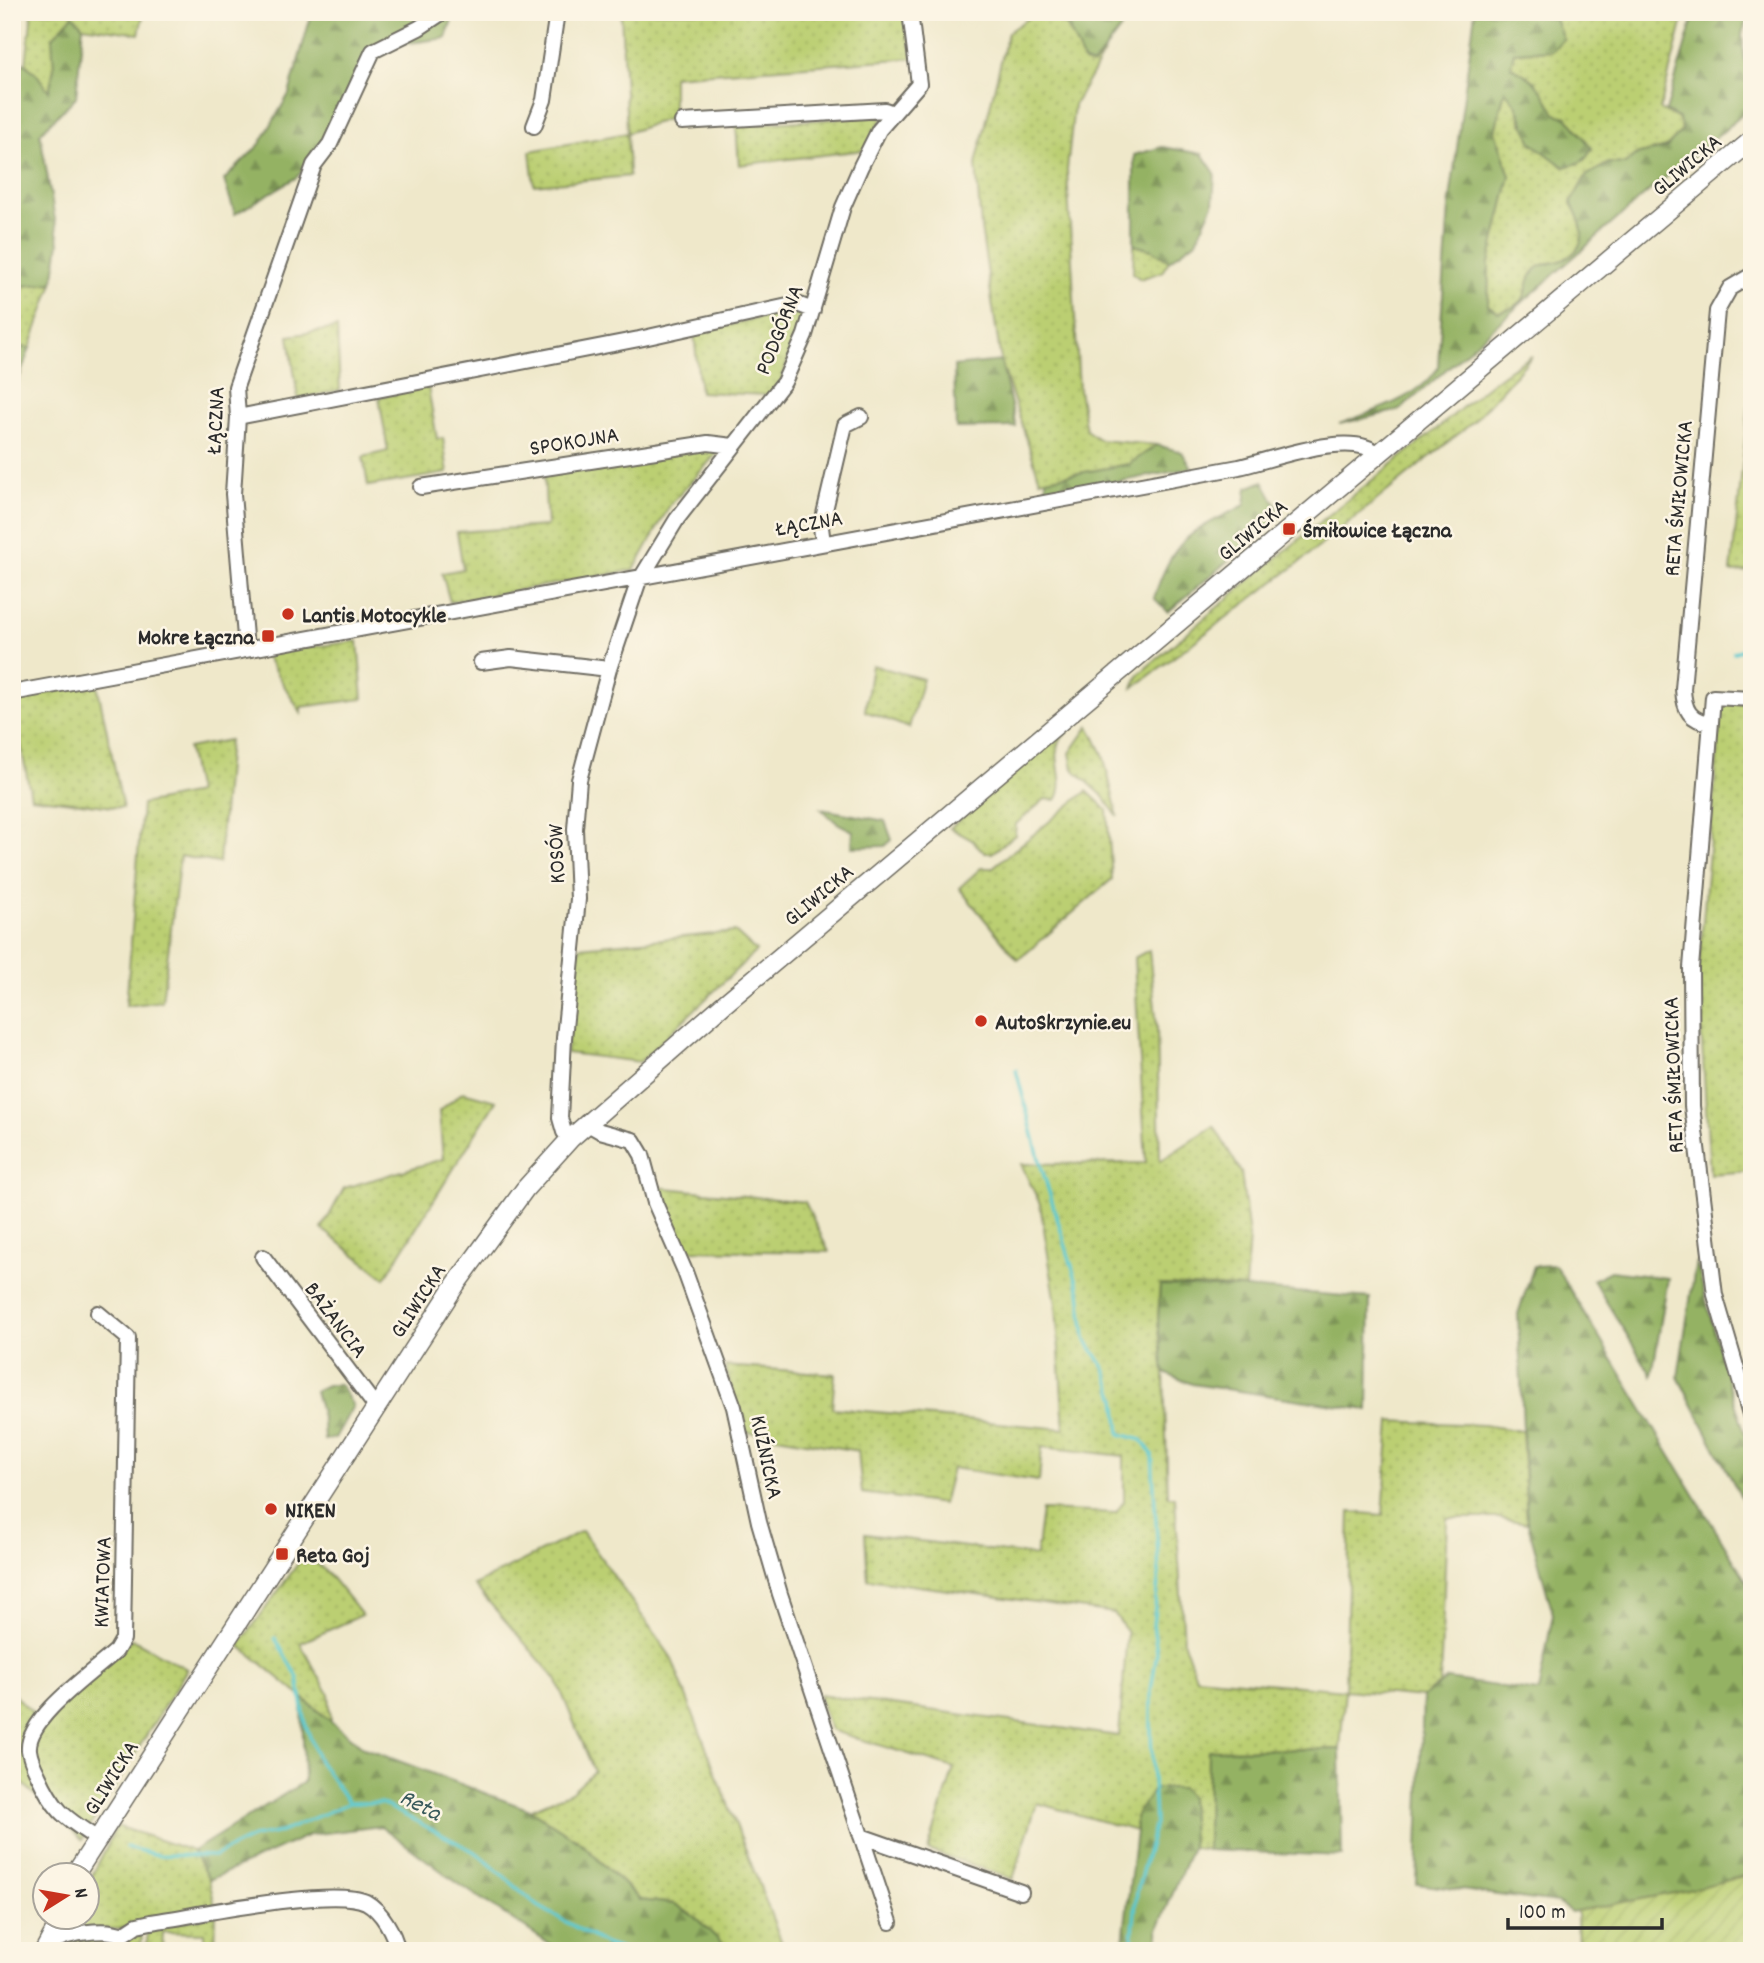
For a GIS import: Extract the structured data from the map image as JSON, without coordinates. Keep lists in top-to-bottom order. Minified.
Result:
{"streets":{"main road":["GLIWICKA"],"street":["PODGÓRNA","ŁĄCZNA","SPOKOJNA","RETA ŚMIŁOWICKA","KOSÓW","BAŻANCIA","KUŹNICKA","KWIATOWA"]},"crossings":[["GLIWICKA","ŁĄCZNA"],["GLIWICKA","KOSÓW"],["GLIWICKA","BAŻANCIA"],["GLIWICKA","KUŹNICKA"],["GLIWICKA","KWIATOWA"],["PODGÓRNA","ŁĄCZNA"],["PODGÓRNA","SPOKOJNA"],["PODGÓRNA","KOSÓW"],["ŁĄCZNA","KOSÓW"]],"water":["Reta"],"places":{"transit":["Śmiłowice Łączna","Mokre Łączna","Reta Goj"],"other":["Lantis Motocykle","AutoSkrzynie.eu","NIKEN"]},"scale_bar":"100 m","north":"right"}
